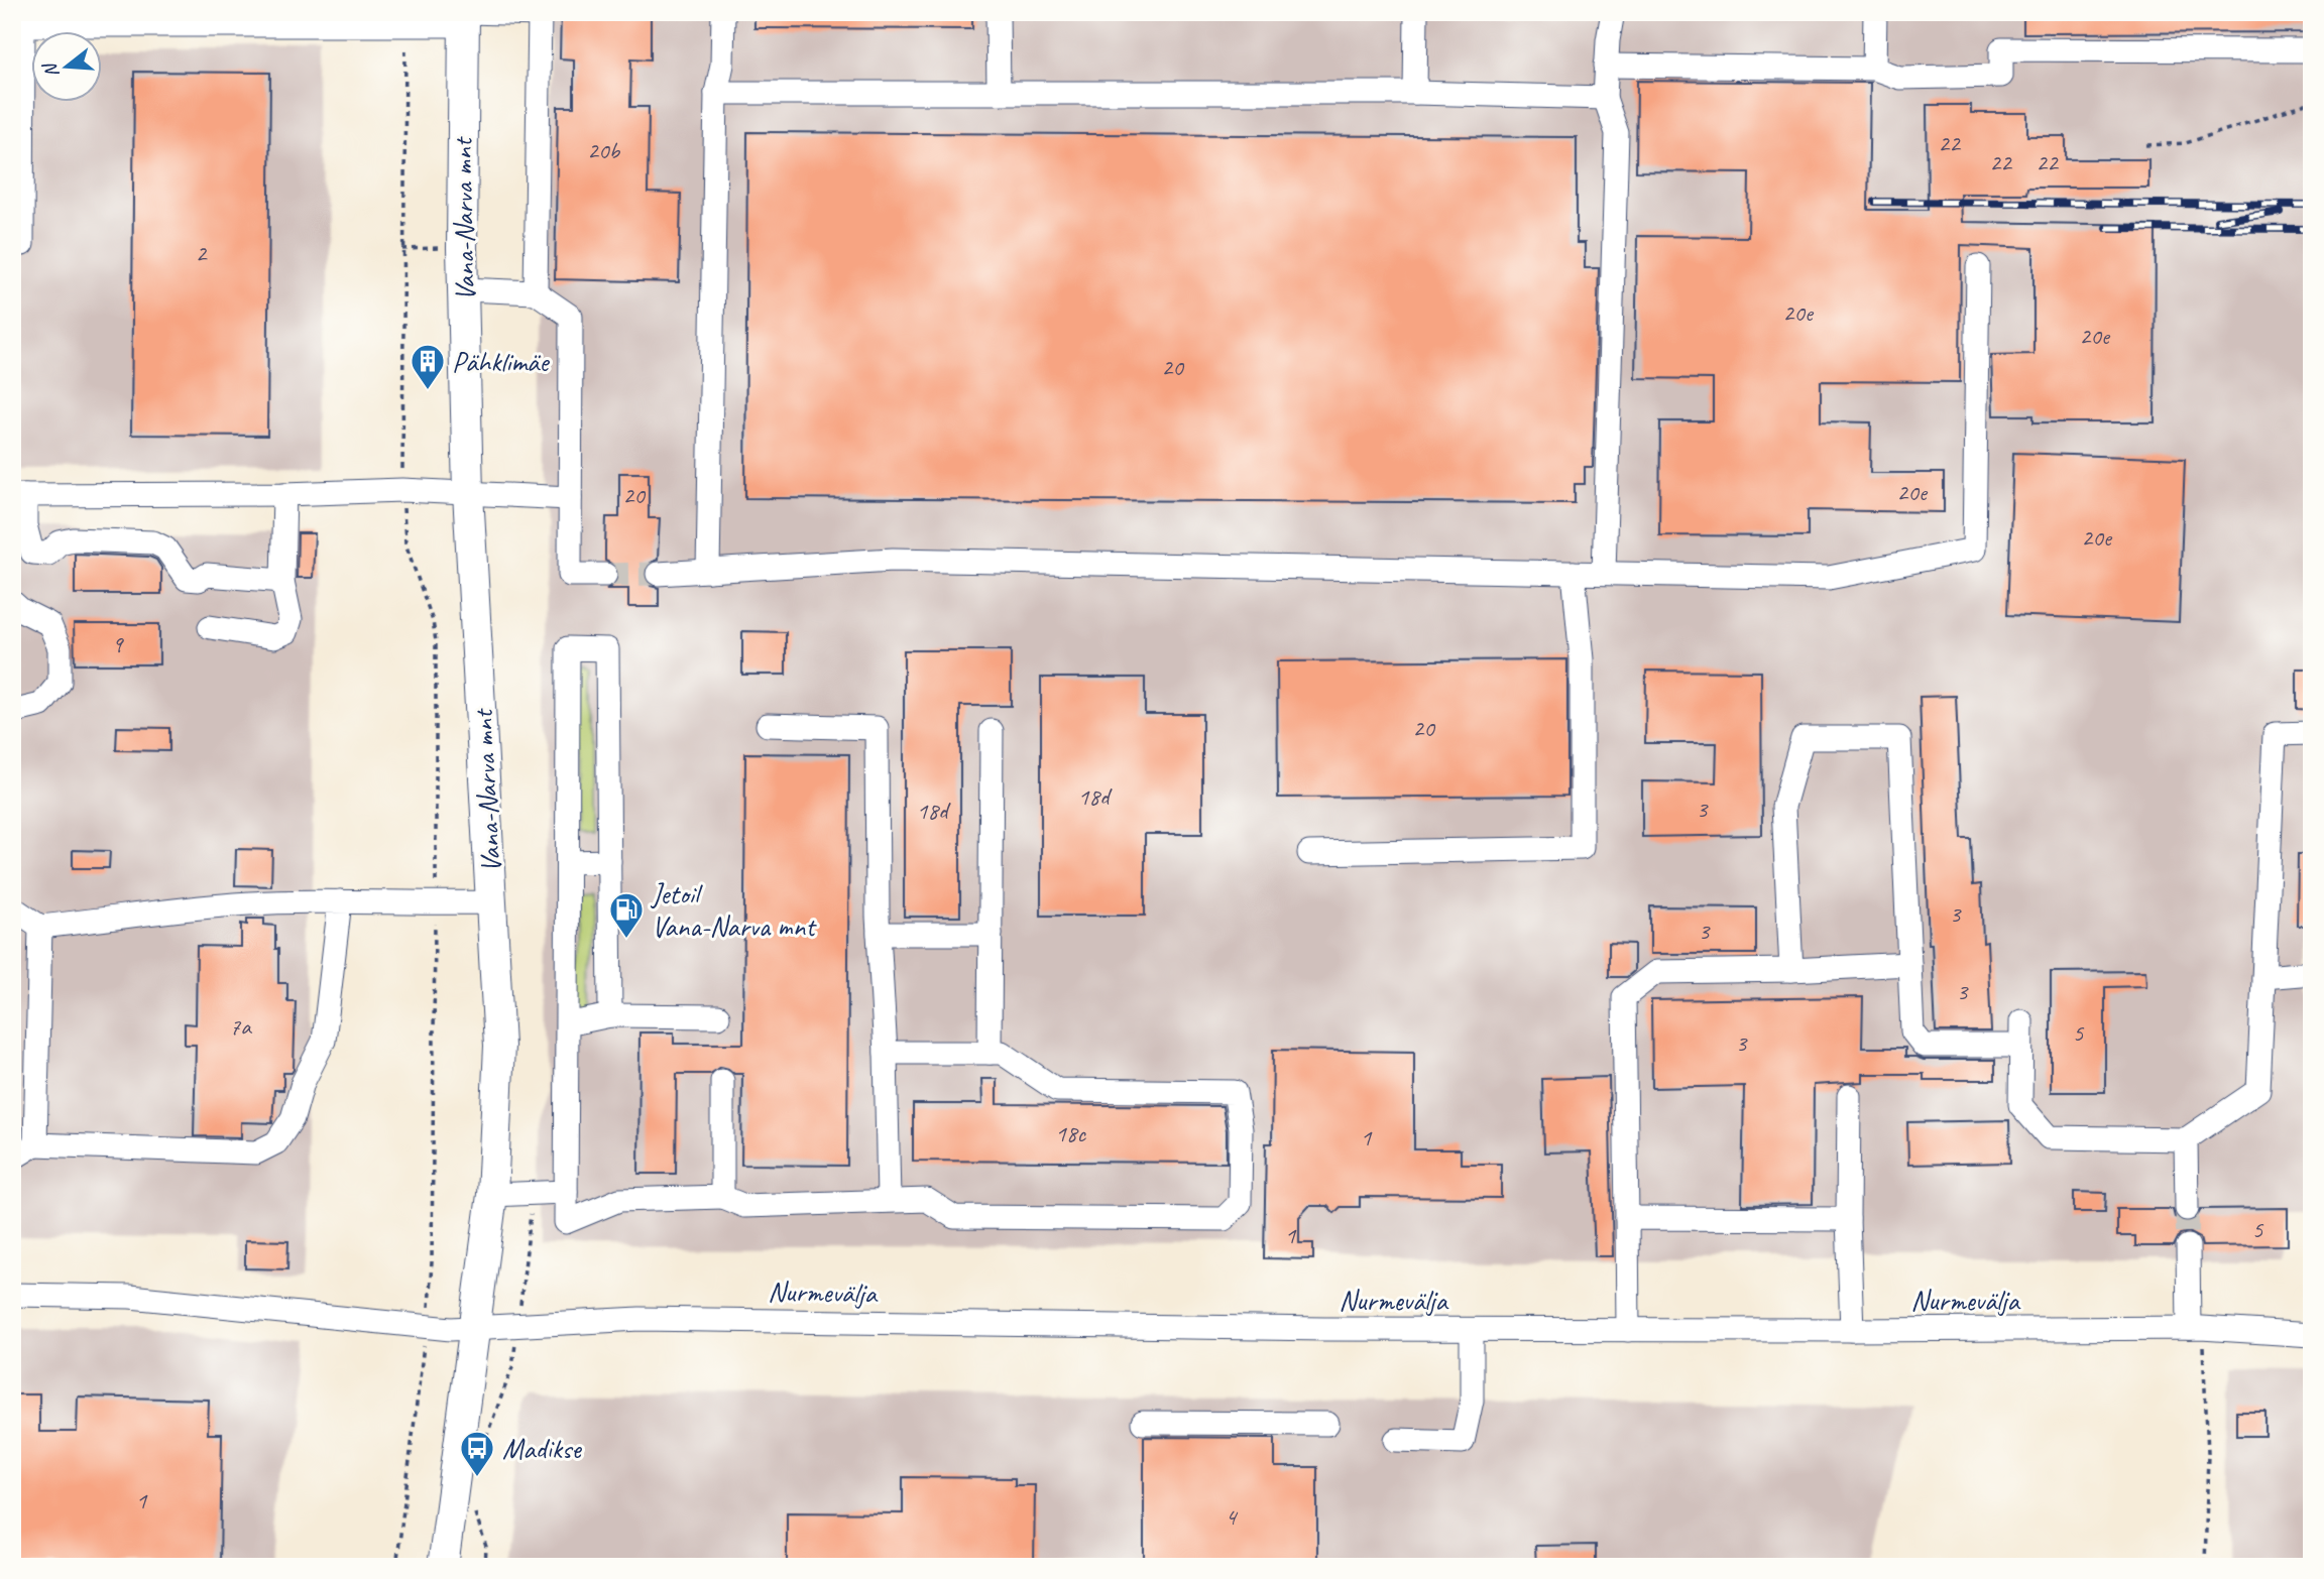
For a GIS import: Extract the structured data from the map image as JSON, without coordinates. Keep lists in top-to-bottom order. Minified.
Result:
{"streets":{"main road":["Vana-Narva mnt"],"street":["Nurmevälja"]},"crossings":[["Vana-Narva mnt","Nurmevälja"]],"places":{"building":["Pähklimäe"],"fuel station":["Jetoil Vana-Narva mnt"],"bus stop":["Madikse"]},"house_numbers":["22","20b","22","22","2","20e","20e","20","20e","20","20e","9","20","18d","3","18d","3","3","3","7a","5","3","18c","1","5","1","1","4"],"north":"left"}
